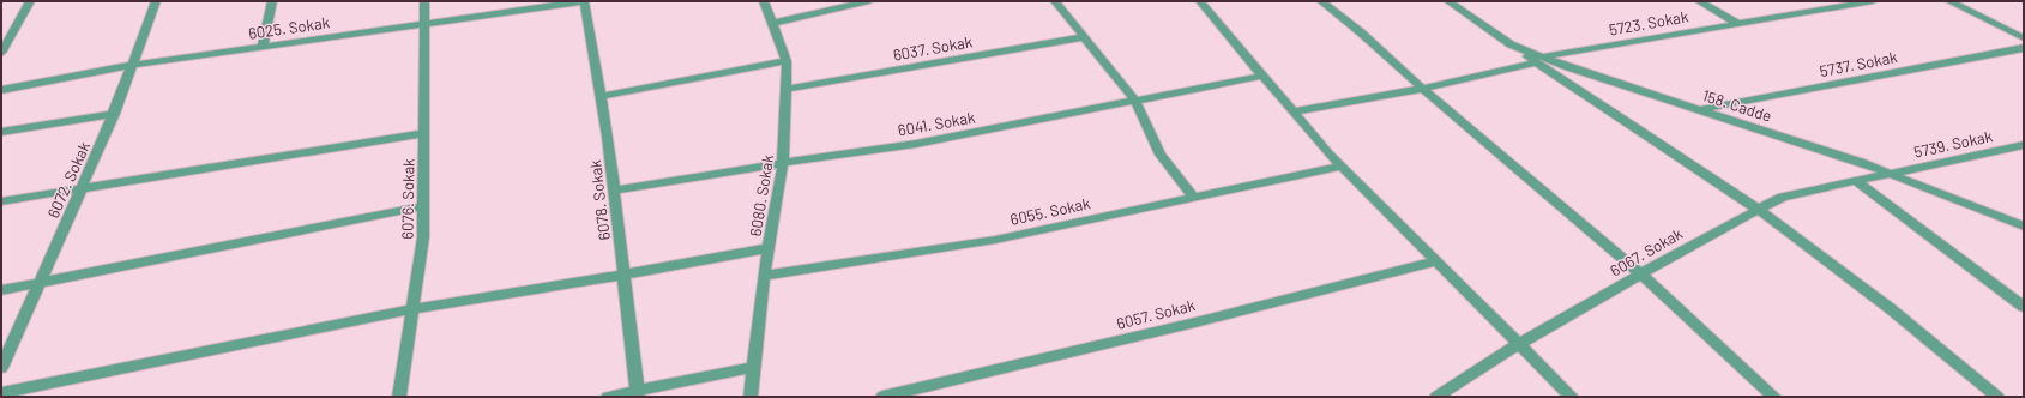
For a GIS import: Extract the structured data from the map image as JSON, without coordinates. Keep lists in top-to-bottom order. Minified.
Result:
{"streets":{"street":["5723. Sokak","6025. Sokak","6037. Sokak","5737. Sokak","158. Cadde","6041. Sokak","5739. Sokak","6072. Sokak","6080. Sokak","6076. Sokak","6078. Sokak","6055. Sokak","6067. Sokak","6057. Sokak"]},"crossings":[["5723. Sokak","158. Cadde"],["6025. Sokak","6072. Sokak"],["6025. Sokak","6076. Sokak"],["6025. Sokak","6078. Sokak"],["6037. Sokak","6080. Sokak"],["5737. Sokak","158. Cadde"],["158. Cadde","5739. Sokak"],["158. Cadde","6067. Sokak"],["6041. Sokak","6080. Sokak"],["6041. Sokak","6078. Sokak"],["5739. Sokak","6067. Sokak"],["6080. Sokak","6055. Sokak"]]}
